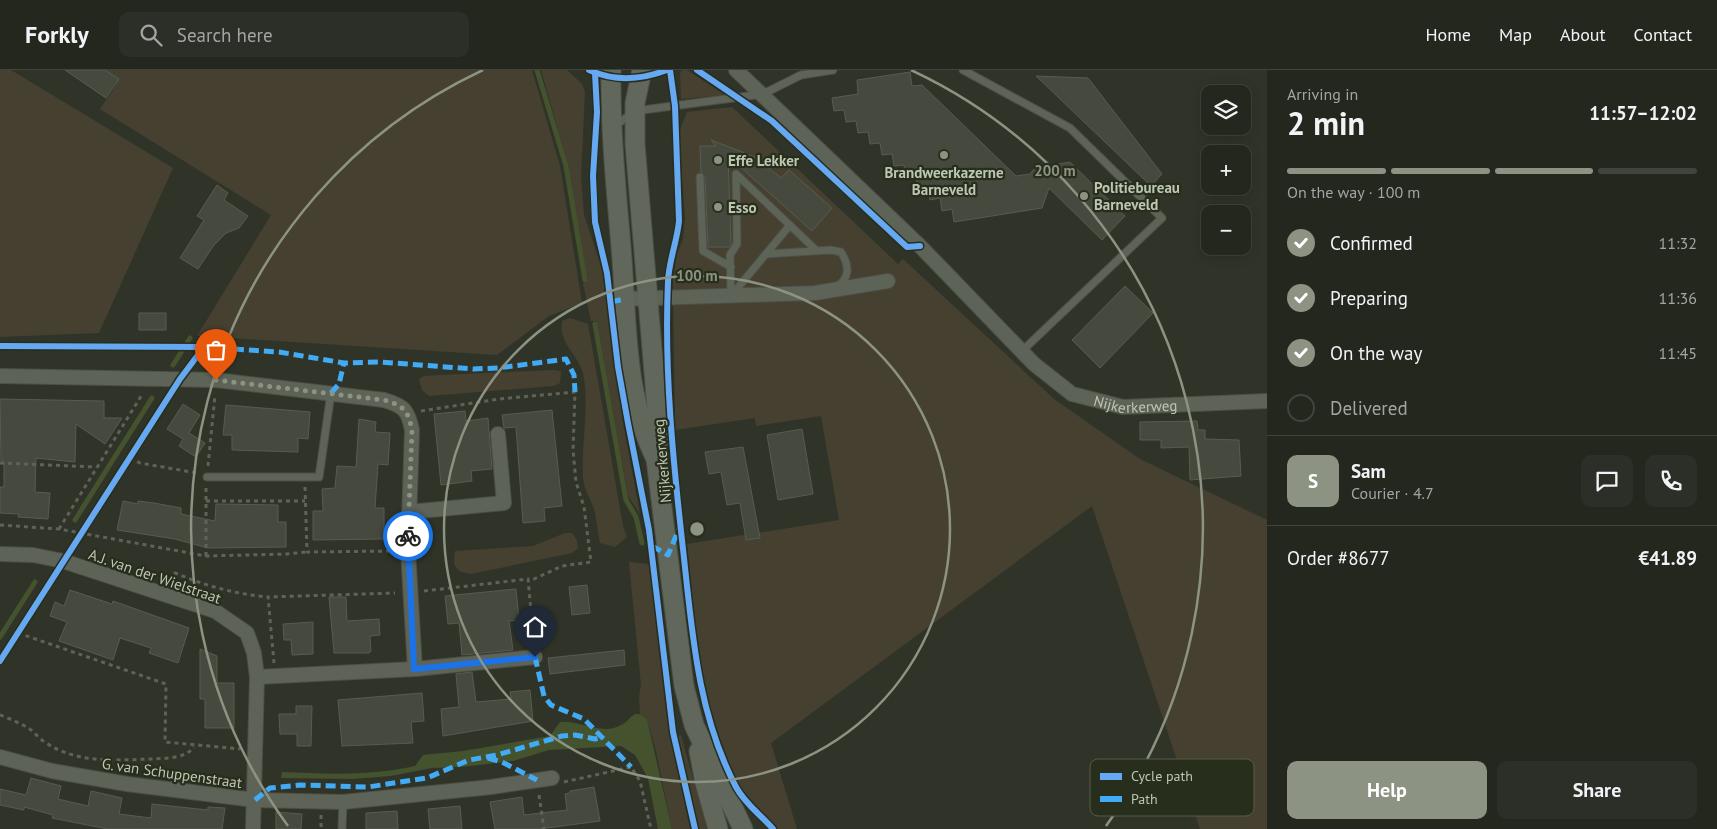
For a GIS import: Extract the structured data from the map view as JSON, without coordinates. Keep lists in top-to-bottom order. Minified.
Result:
{"streets":{"street":["Nijkerkerweg","A.J. van der Wielstraat","G. van Schuppenstraat"]},"crossings":[["A.J. van der Wielstraat","G. van Schuppenstraat"]],"places":["Brandweerkazerne Barneveld","Effe Lekker","Politiebureau Barneveld","Esso"],"legend":["Cycle path","Path"],"page":{"header":"Forkly","search":"Search here","nav":["Home","Map","About","Contact"],"heading":["2 min","Arriving in","11:57–12:02"],"panel":["Sam","Courier · 4.7","Order #8677","€41.89"],"map_buttons":["+","−"],"bar":"On the way · 100 m","list":[["Confirmed","11:32"],["Preparing","11:36"],["On the way","11:45"],"Delivered"],"round":"S","buttons":["Help","Share"]},"rings":["200 m","100 m"]}
